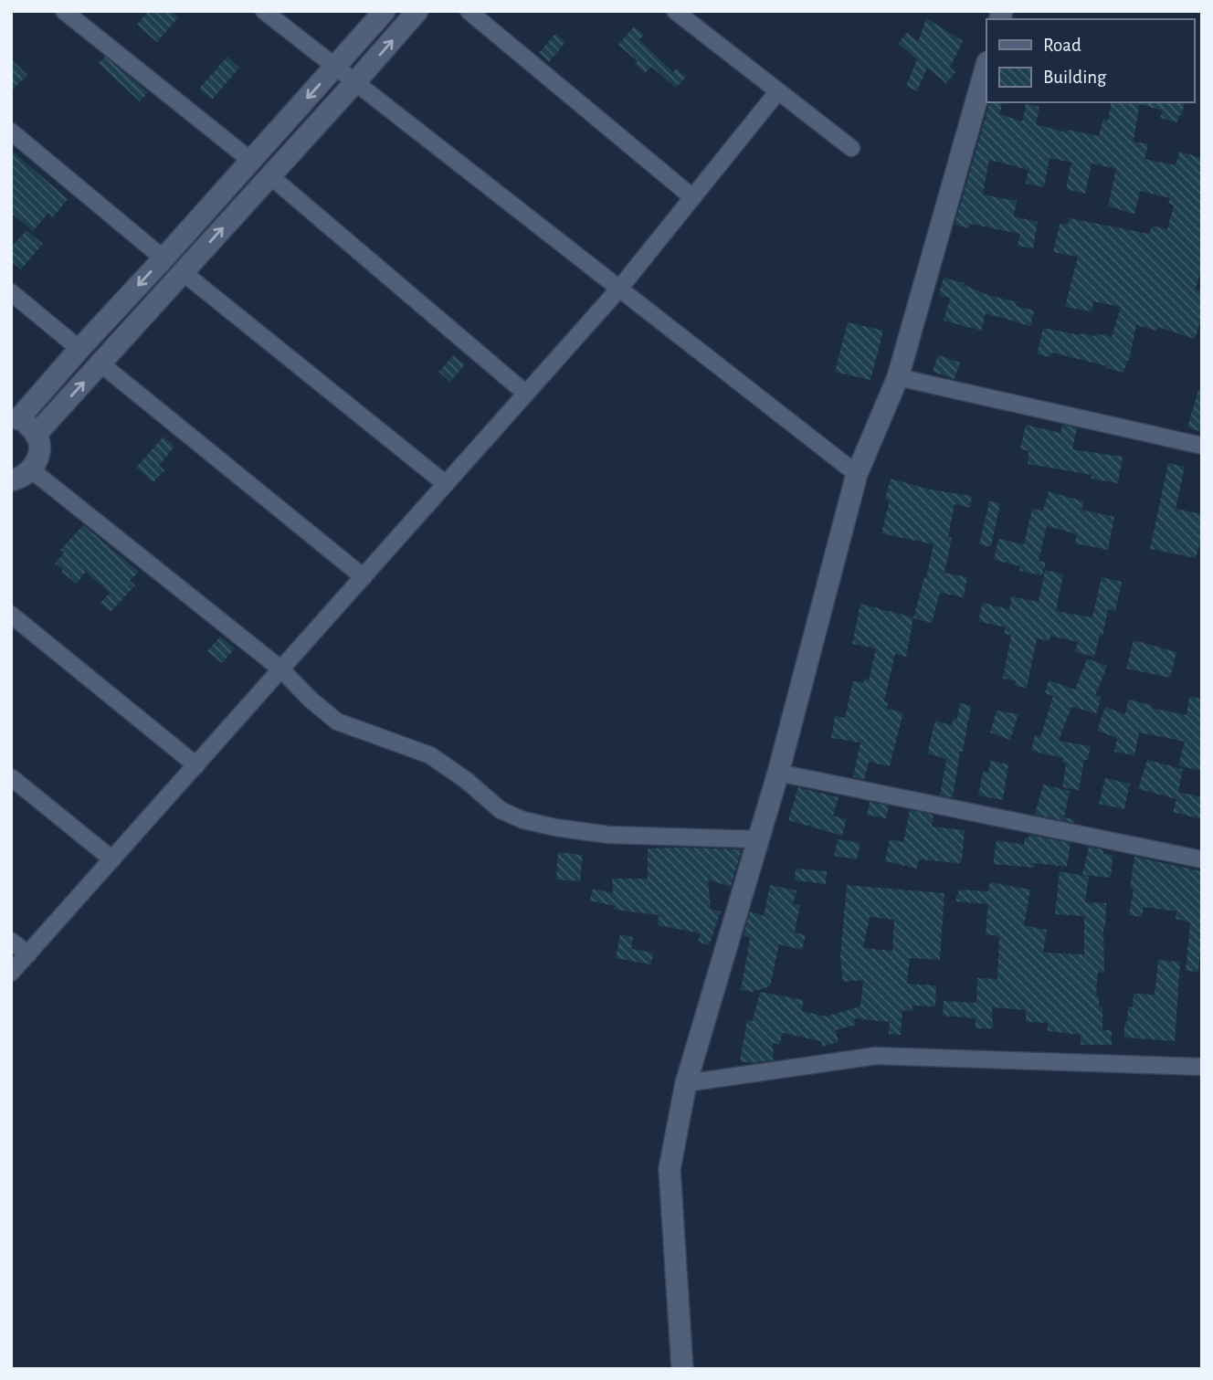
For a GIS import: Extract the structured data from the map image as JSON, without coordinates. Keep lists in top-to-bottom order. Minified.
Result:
{"legend":["Road","Building"]}
